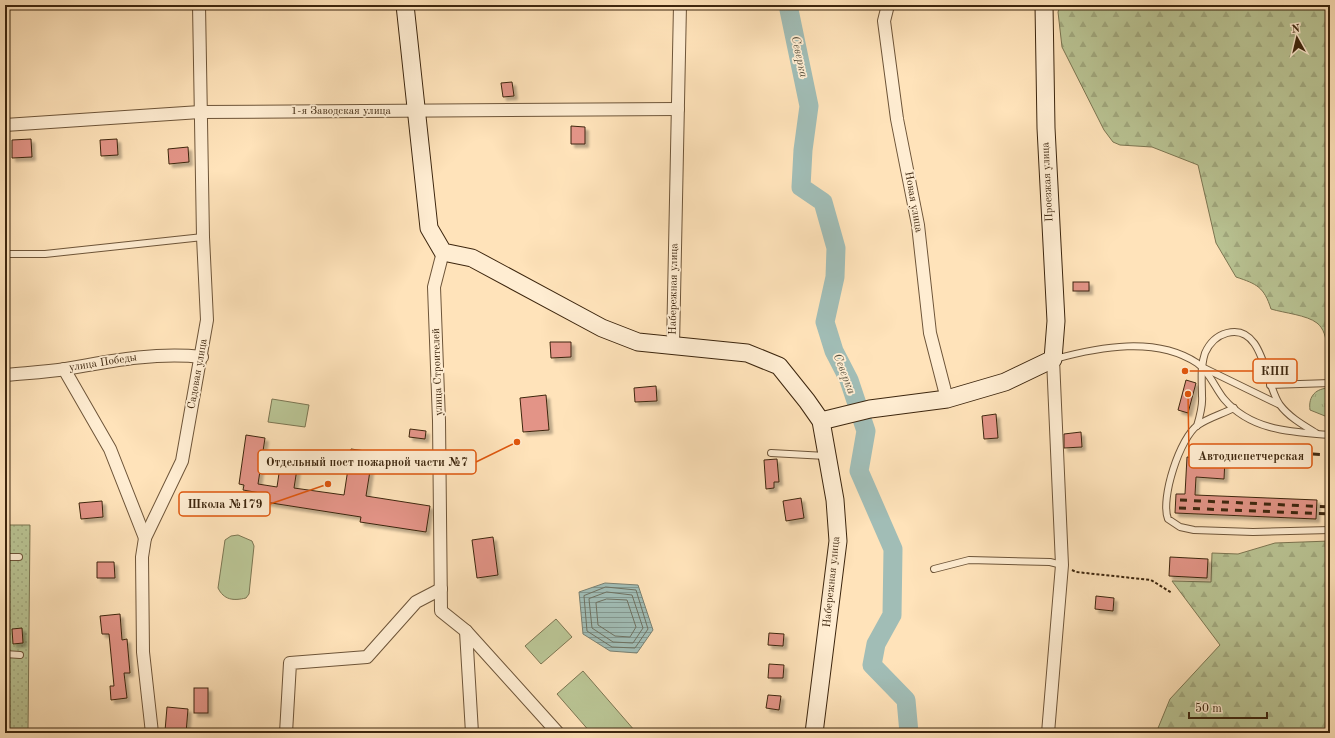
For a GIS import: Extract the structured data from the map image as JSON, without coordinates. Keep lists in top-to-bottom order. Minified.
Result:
{"streets":{"street":["1-я Заводская улица","Проезжая улица","Новая улица","Набережная улица","улица Победы","улица Строителей","Садовая улица"]},"crossings":[["1-я Заводская улица","Набережная улица"],["1-я Заводская улица","Садовая улица"],["улица Победы","Садовая улица"]],"water":["Северка"],"places":["КПП","Автодиспетчерская","Отдельный пост пожарной части №7","Школа №179"],"scale_bar":"50 m","north":"top"}
